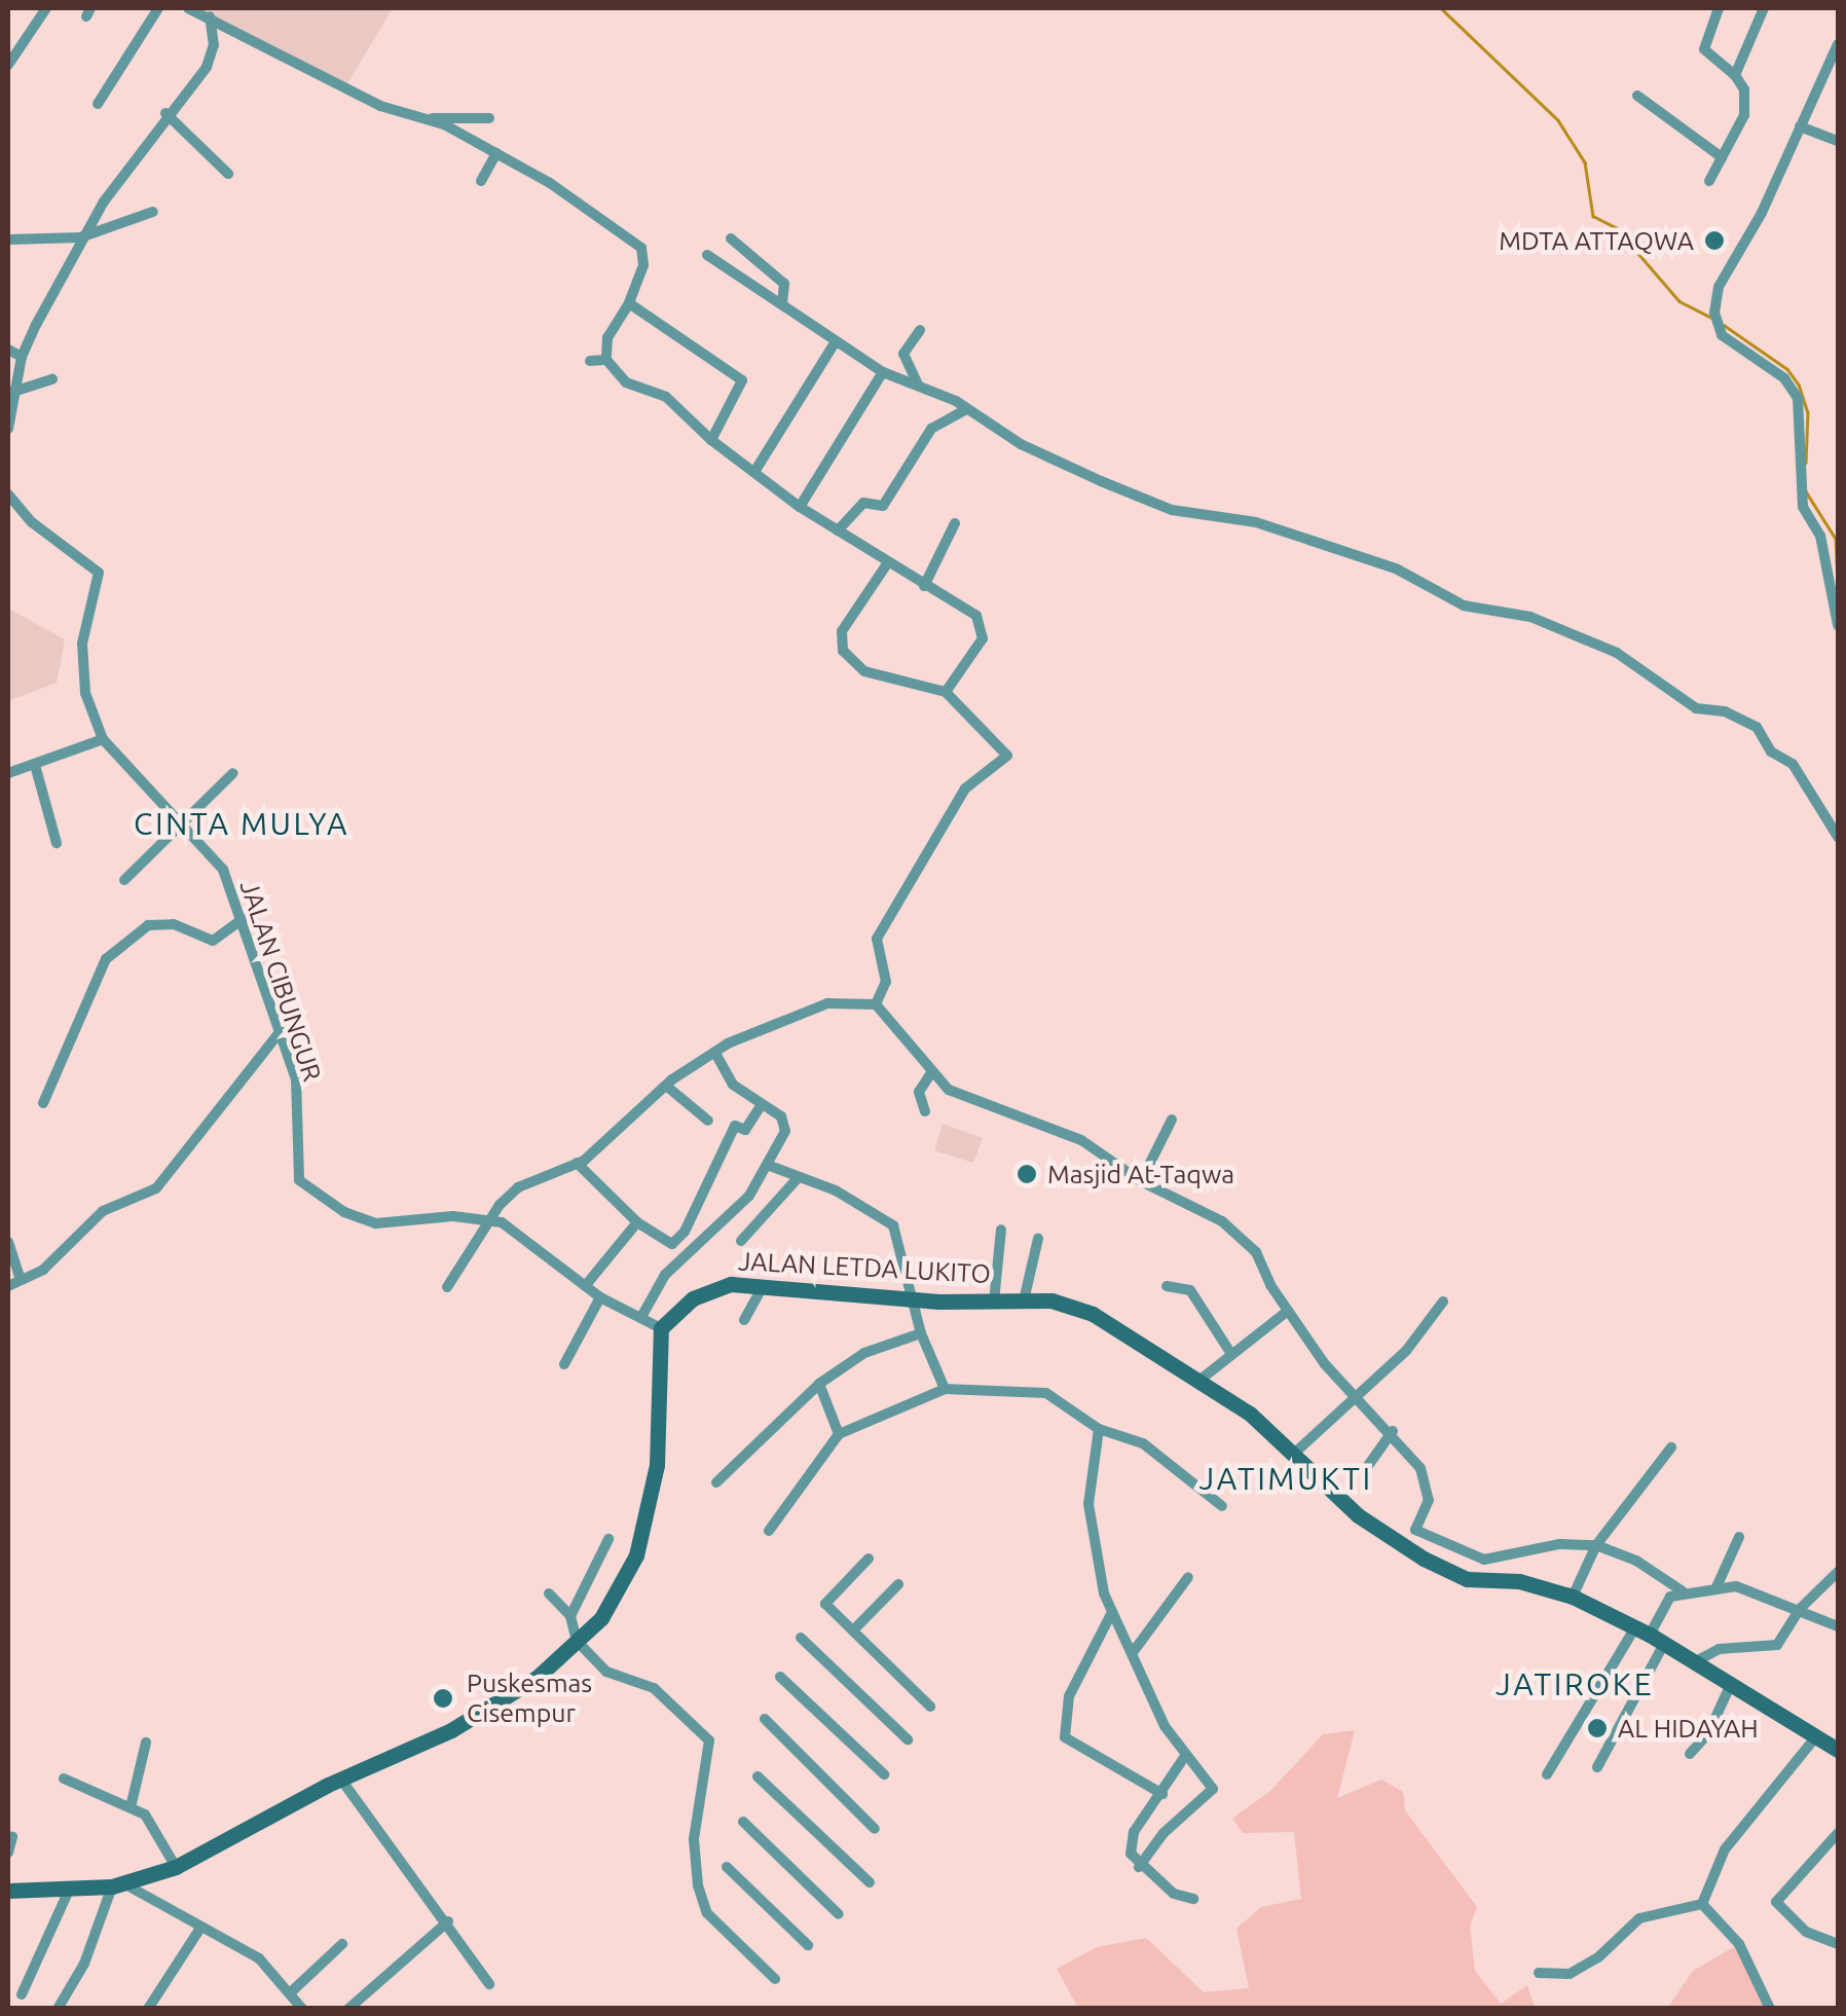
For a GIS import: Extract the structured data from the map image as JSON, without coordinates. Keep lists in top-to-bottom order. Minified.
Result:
{"streets":{"street":["JALAN CIBUNGUR","JALAN LETDA LUKITO"]},"districts":["CINTA MULYA","JATIMUKTI","JATIROKE"],"places":["MDTA ATTAQWA","Masjid At-Taqwa","Puskesmas Cisempur","AL HIDAYAH"]}
